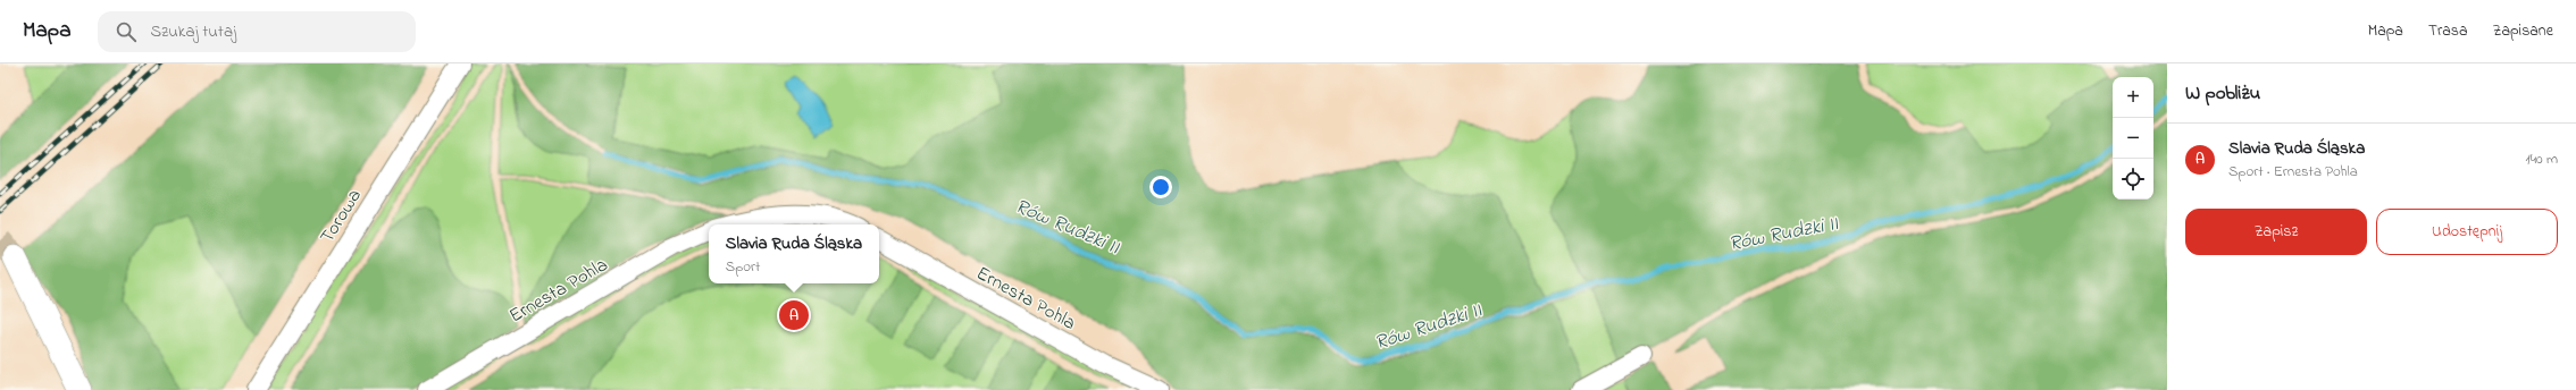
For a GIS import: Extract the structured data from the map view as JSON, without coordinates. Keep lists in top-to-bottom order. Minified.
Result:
{"streets":{"street":["Torowa","Ernesta Pohla"]},"water":["Rów Rudzki II"],"page":{"header":"Mapa","search":"Szukaj tutaj","nav":["Mapa","Trasa","Zapisane"],"heading":"W pobliżu","map_buttons":["+","−"],"list":[{"mark":"A","name":"Slavia Ruda Śląska","note":"Sport · Ernesta Pohla","value":"140 m"}],"buttons":["Zapisz","Udostępnij"],"popup":["Slavia Ruda Śląska","Sport"],"pins":"A"}}
